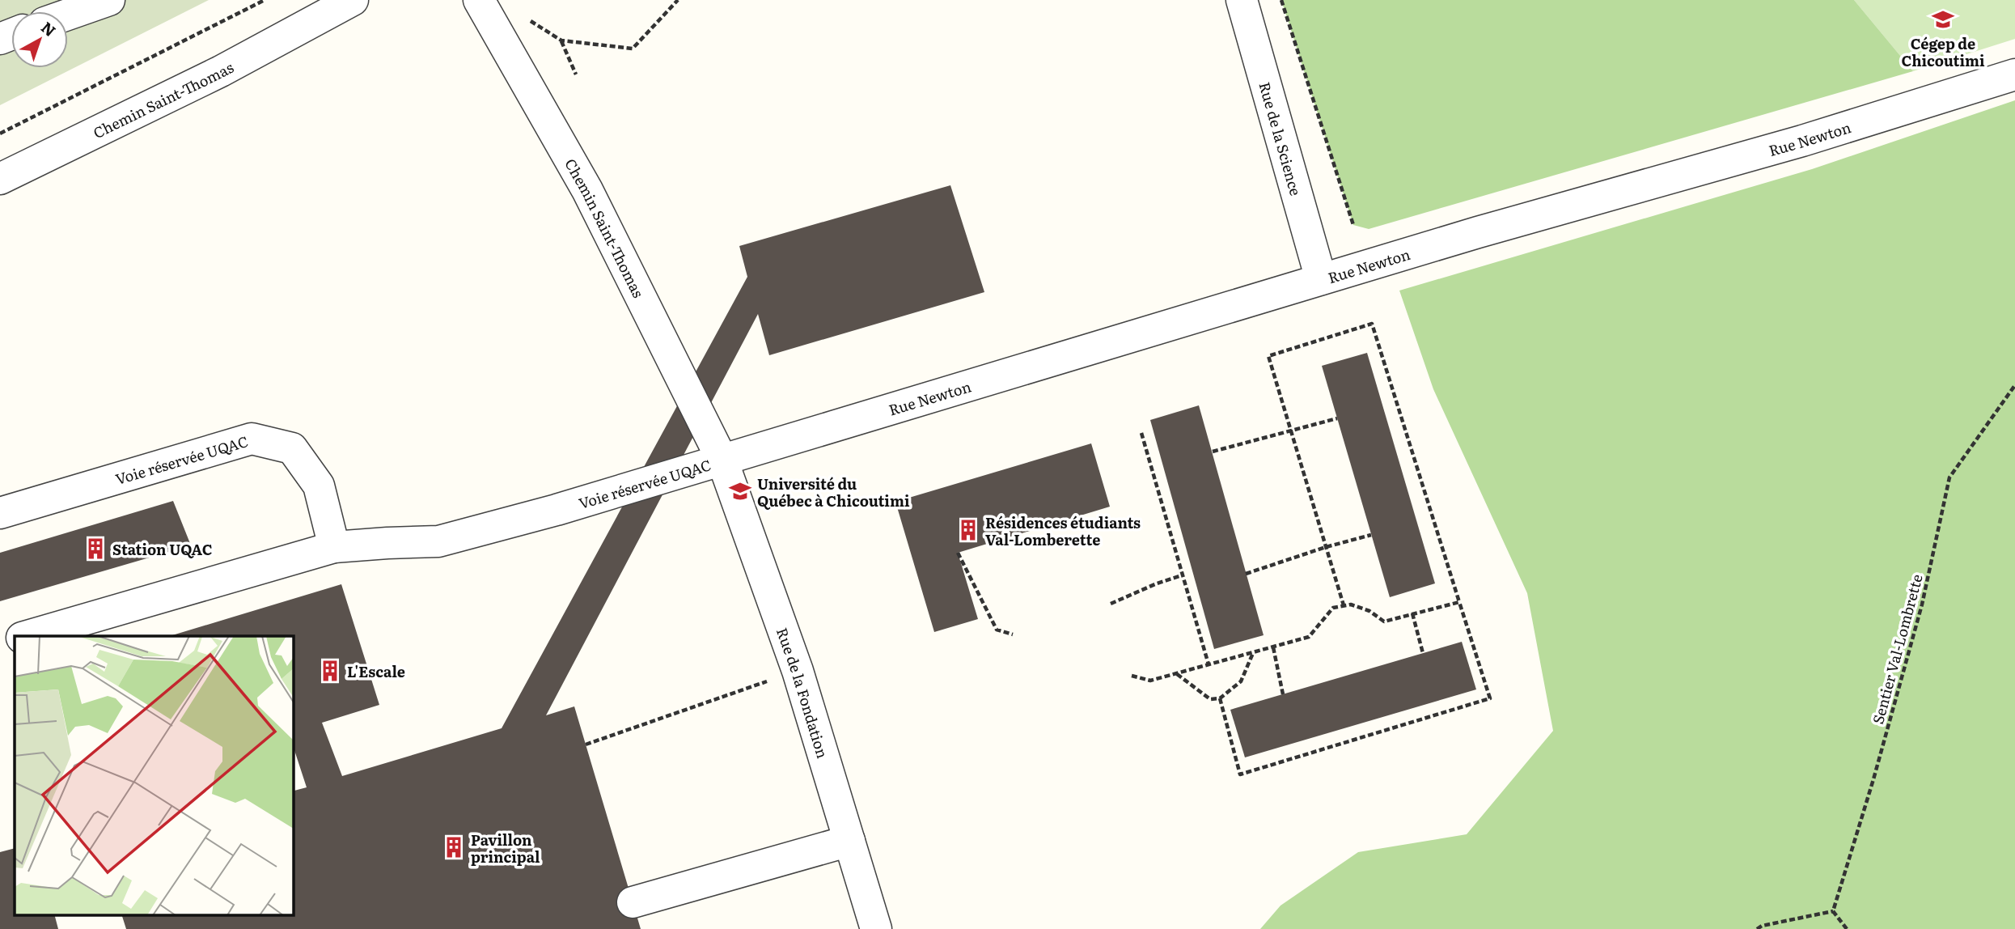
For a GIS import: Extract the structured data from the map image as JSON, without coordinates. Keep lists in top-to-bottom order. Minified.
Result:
{"streets":{"street":["Chemin Saint-Thomas","Rue Newton","Rue de la Science","Voie réservée UQAC","Rue de la Fondation"],"path":["Sentier Val-Lombrette"]},"crossings":[["Chemin Saint-Thomas","Rue Newton"],["Chemin Saint-Thomas","Voie réservée UQAC"],["Chemin Saint-Thomas","Rue de la Fondation"],["Rue Newton","Rue de la Science"],["Rue Newton","Voie réservée UQAC"],["Rue Newton","Rue de la Fondation"],["Voie réservée UQAC","Rue de la Fondation"]],"places":{"school or university":["Cégep de Chicoutimi","Université du Québec à Chicoutimi"],"building":["Résidences étudiants Val-Lomberette","Station UQAC","L'Escale","Pavillon principal"]},"north":"top right"}
